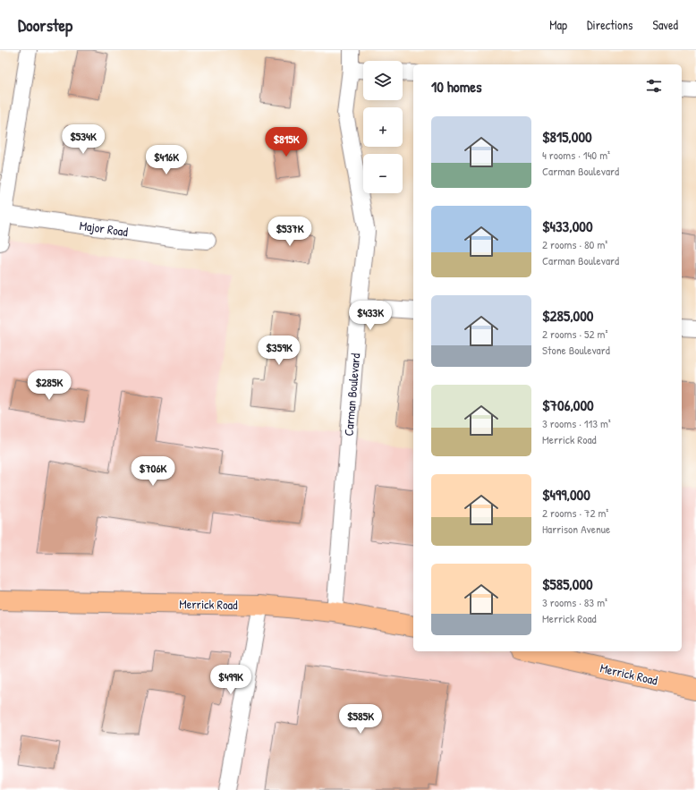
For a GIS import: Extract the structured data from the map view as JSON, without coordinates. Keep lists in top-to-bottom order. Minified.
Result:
{"streets":{"main road":["Merrick Road"],"street":["Major Road","Carman Boulevard"]},"crossings":[["Carman Boulevard","Merrick Road"]],"page":{"header":"Doorstep","nav":["Map","Directions","Saved"],"map_buttons":["+","−"],"heading":"10 homes","list":[{"name":"$815,000","note":"4 rooms · 140 m² · Carman Boulevard"},{"name":"$433,000","note":"2 rooms · 80 m² · Carman Boulevard"},{"name":"$285,000","note":"2 rooms · 52 m² · Stone Boulevard"},{"name":"$706,000","note":"3 rooms · 113 m² · Merrick Road"},{"name":"$499,000","note":"2 rooms · 72 m² · Harrison Avenue"},{"name":"$585,000","note":"3 rooms · 83 m² · Merrick Road"}],"price":["$534K","$815K","$416K","$537K","$433K","$359K","$285K","$706K","$499K","$585K"]}}
